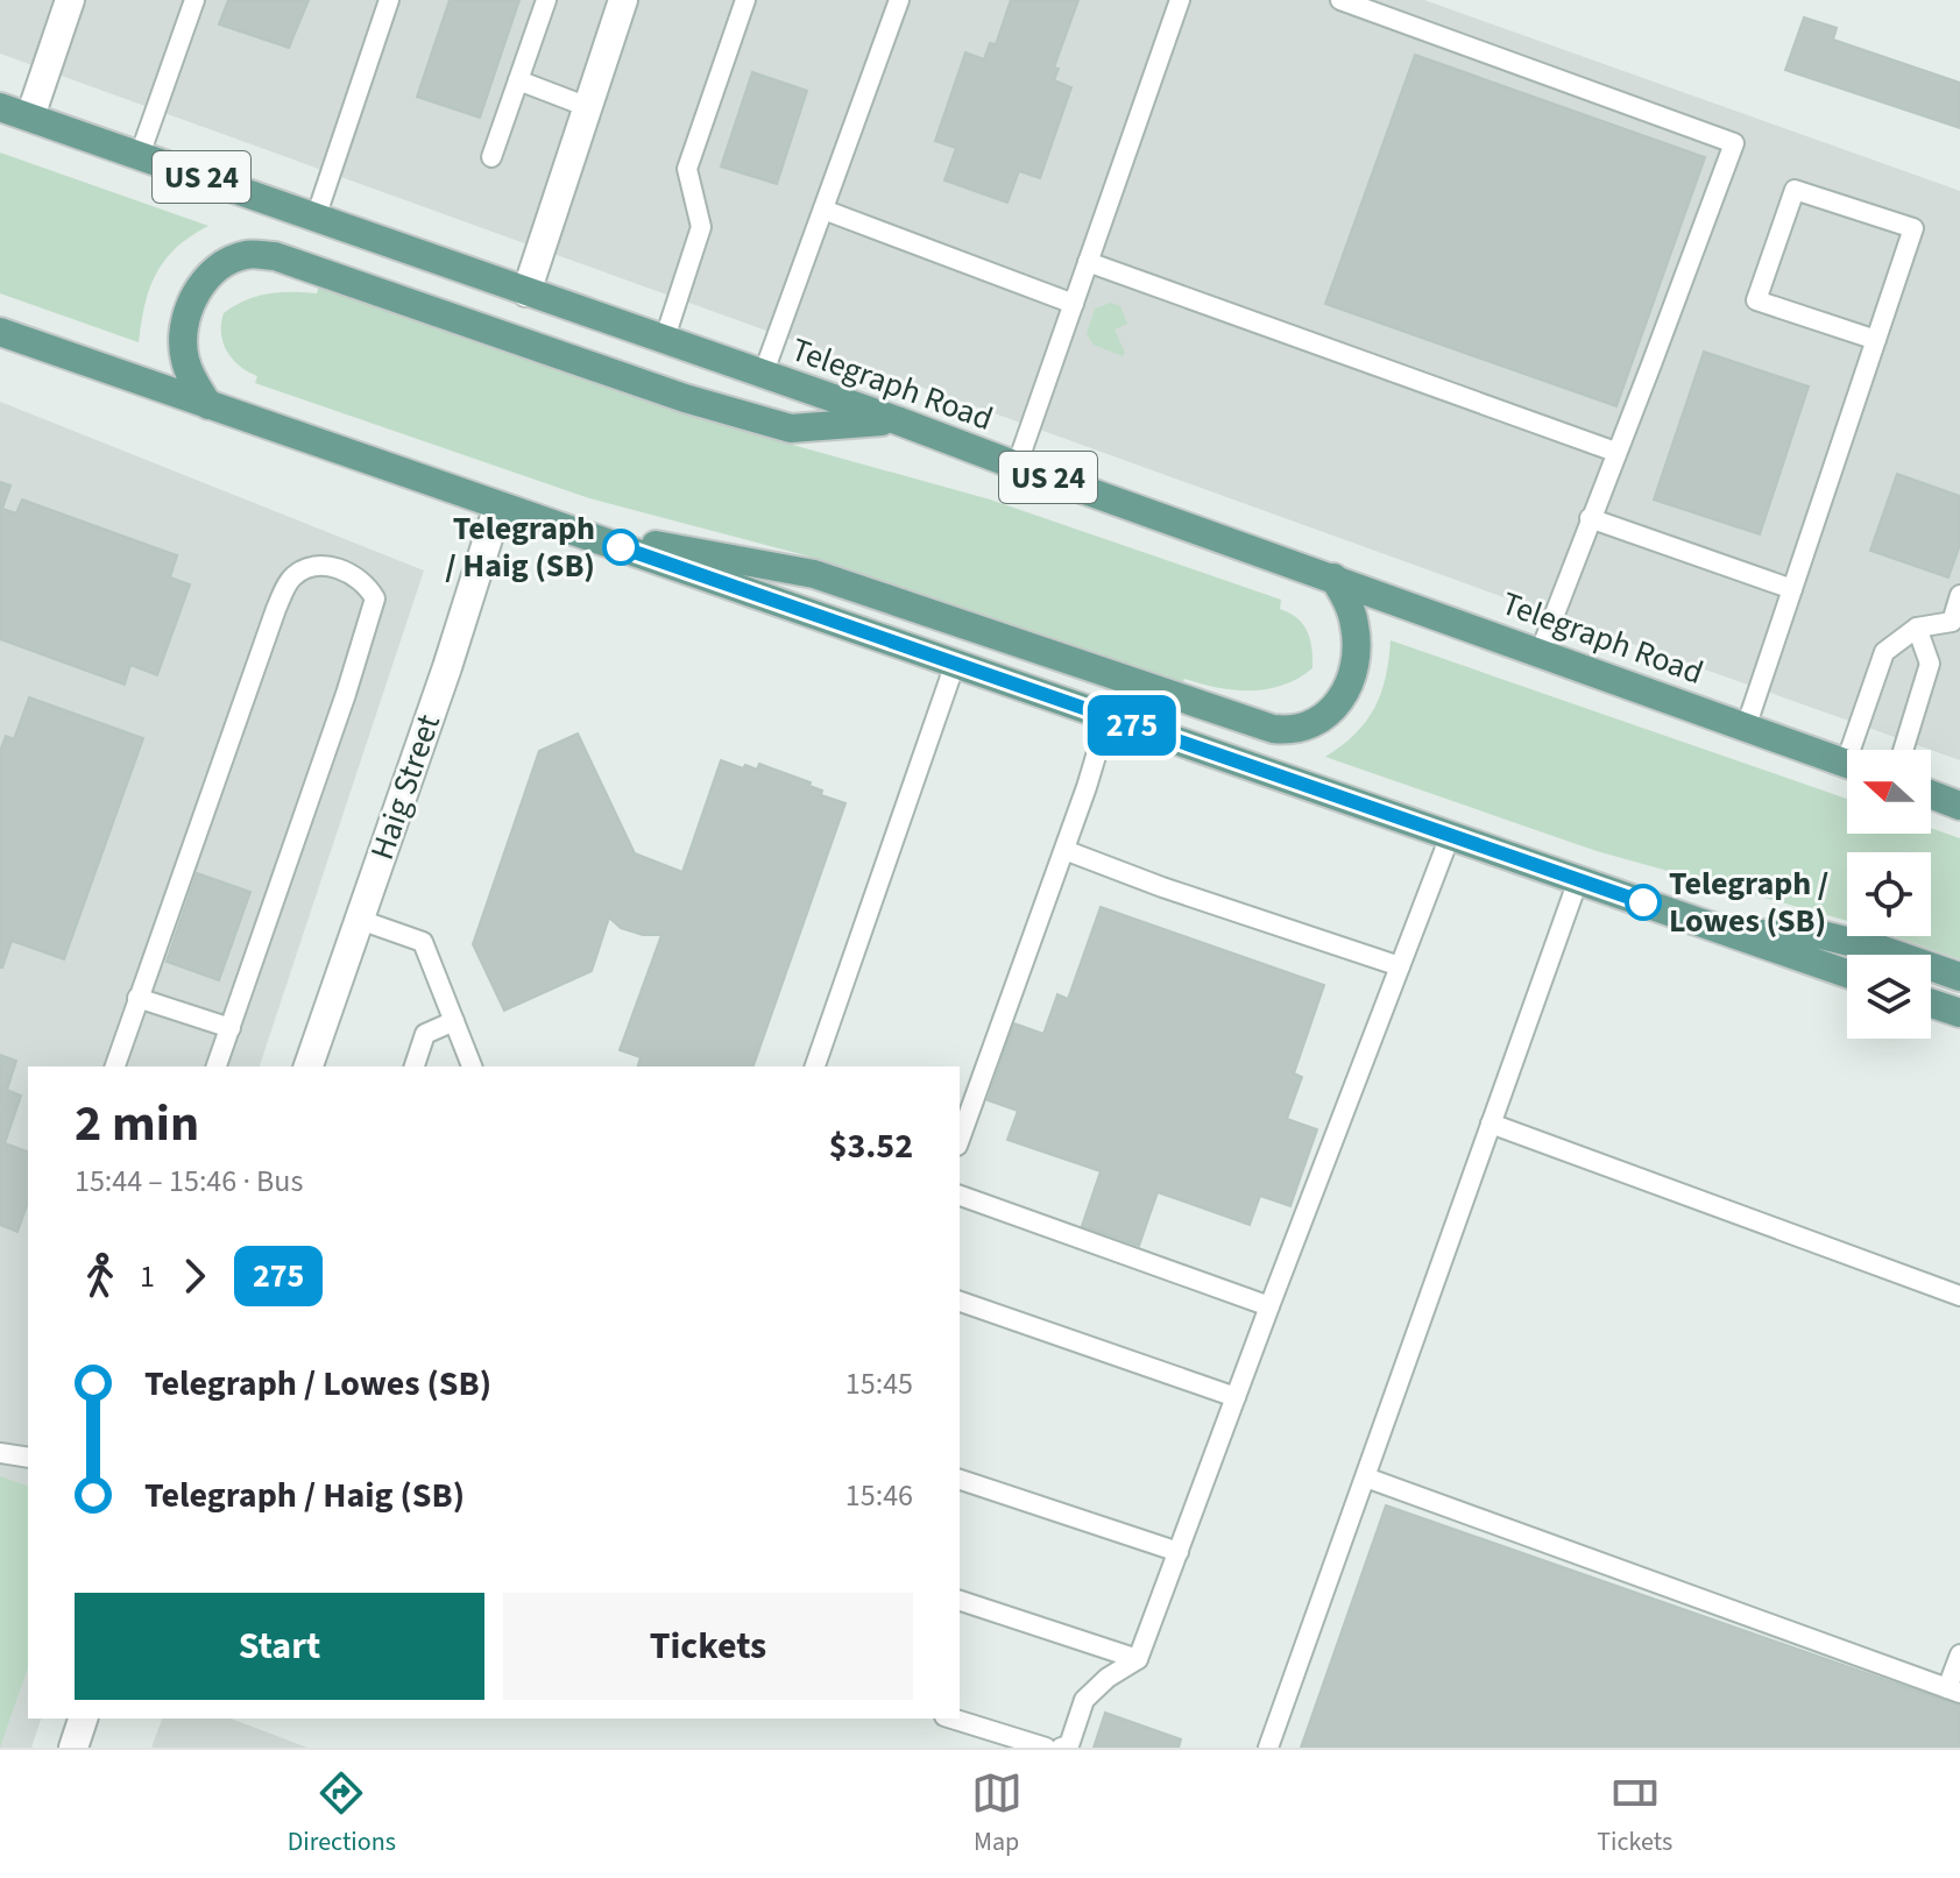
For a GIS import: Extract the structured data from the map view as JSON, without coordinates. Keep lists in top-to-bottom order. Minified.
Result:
{"streets":{"main road":["US 24","Telegraph Road"],"street":["Haig Street"]},"places":["Telegraph / Haig (SB)","Telegraph / Lowes (SB)"],"lines":["bus line 275"],"north":"left","page":{"on_map":"275","heading":["2 min","15:44 – 15:46 · Bus","$3.52"],"legs":["1","275"],"list":[{"name":"Telegraph / Lowes (SB)","value":"15:45"},{"name":"Telegraph / Haig (SB)","value":"15:46"}],"buttons":["Start","Tickets"],"tabs":["Directions","Map","Tickets"]}}
